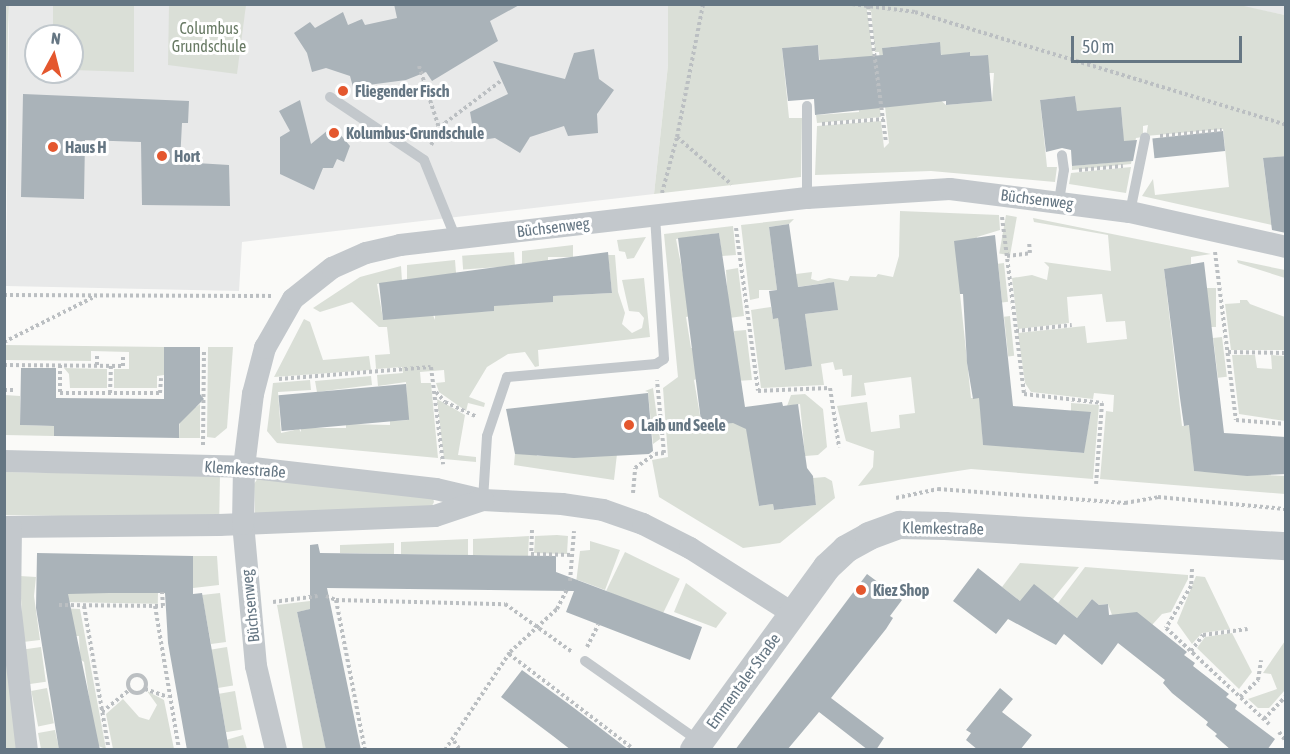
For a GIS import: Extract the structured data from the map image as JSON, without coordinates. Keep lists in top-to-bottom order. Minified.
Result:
{"streets":{"street":["Büchsenweg","Klemkestraße","Emmentaler Straße"]},"crossings":[["Büchsenweg","Klemkestraße"],["Klemkestraße","Emmentaler Straße"]],"parks":["Columbus Grundschule"],"places":["Fliegender Fisch","Kolumbus-Grundschule","Haus H","Hort","Laib und Seele","Kiez Shop"],"scale_bar":"50 m","north":"top"}
